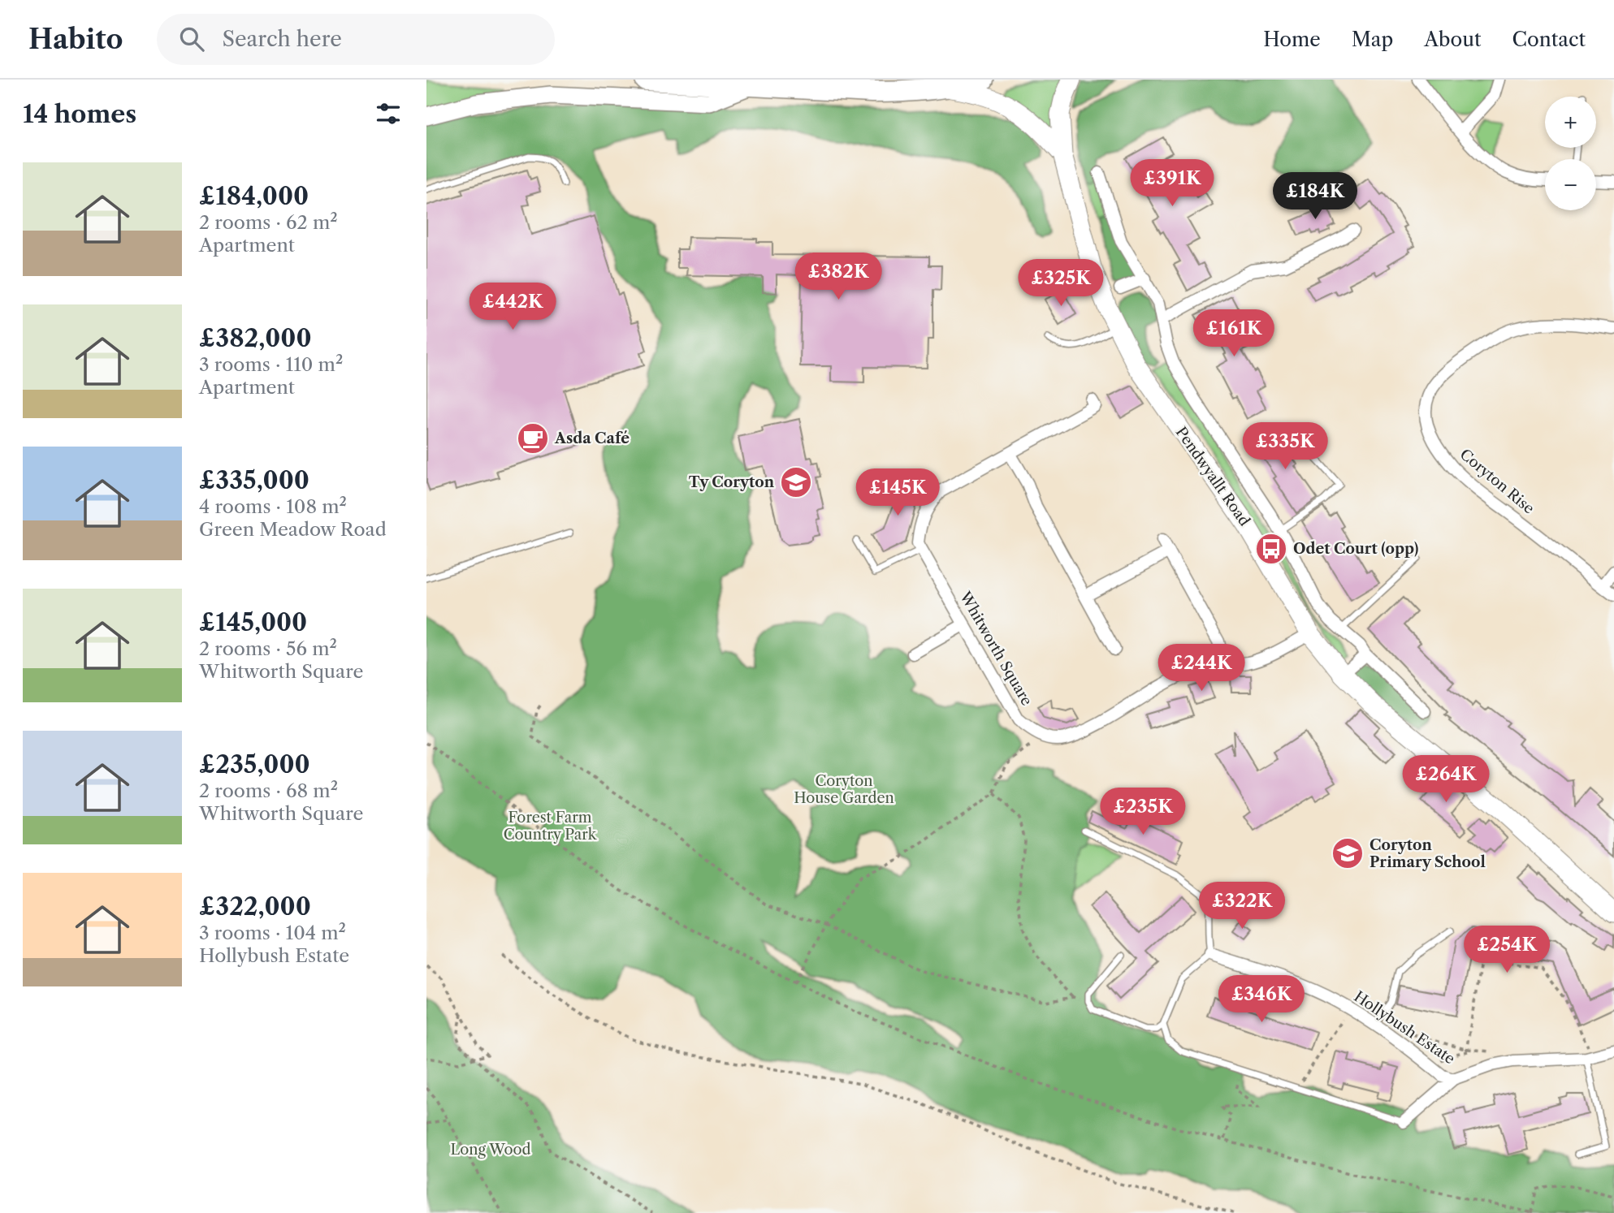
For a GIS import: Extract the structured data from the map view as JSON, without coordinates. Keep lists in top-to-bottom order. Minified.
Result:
{"streets":{"main road":["Pendwyallt Road"],"street":["Coryton Rise","Whitworth Square","Hollybush Estate"]},"parks":["Coryton House Garden","Forest Farm Country Park","Long Wood"],"places":{"cafe":["Asda Café"],"school or university":["Ty Coryton","Coryton Primary School"],"bus stop":["Odet Court (opp)"]},"page":{"header":"Habito","search":"Search here","nav":["Home","Map","About","Contact"],"heading":"14 homes","map_buttons":["+","−"],"list":[{"name":"£184,000","note":"2 rooms · 62 m² · Apartment"},{"name":"£382,000","note":"3 rooms · 110 m² · Apartment"},{"name":"£335,000","note":"4 rooms · 108 m² · Green Meadow Road"},{"name":"£145,000","note":"2 rooms · 56 m² · Whitworth Square"},{"name":"£235,000","note":"2 rooms · 68 m² · Whitworth Square"},{"name":"£322,000","note":"3 rooms · 104 m² · Hollybush Estate"}],"price":["£391K","£184K","£382K","£325K","£442K","£161K","£335K","£145K","£244K","£264K","£235K","£322K","£254K","£346K"]}}
